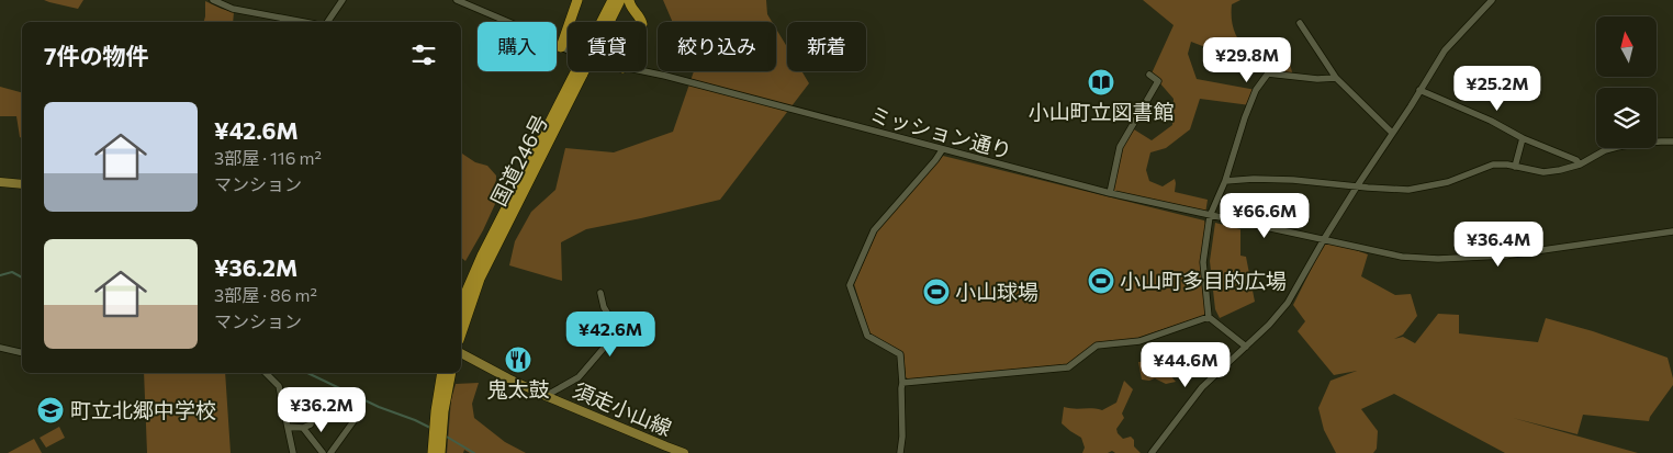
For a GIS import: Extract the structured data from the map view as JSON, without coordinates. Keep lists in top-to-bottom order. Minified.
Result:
{"streets":{"highway":["国道246号"],"main road":["須走小山線"],"street":["ミッション通り"]},"places":{"library":["小山町立図書館"],"sports":["小山町多目的広場","小山球場"],"restaurant":["鬼太鼓"],"school or university":["町立北郷中学校"]},"north":"top","page":{"chip":["購入","賃貸","絞り込み","新着"],"heading":"7件の物件","price":["¥29.8M","¥25.2M","¥66.6M","¥36.4M","¥42.6M","¥44.6M","¥36.2M"],"list":[{"name":"¥42.6M","note":"3部屋 · 116 m² · マンション"},{"name":"¥36.2M","note":"3部屋 · 86 m² · マンション"}]}}
